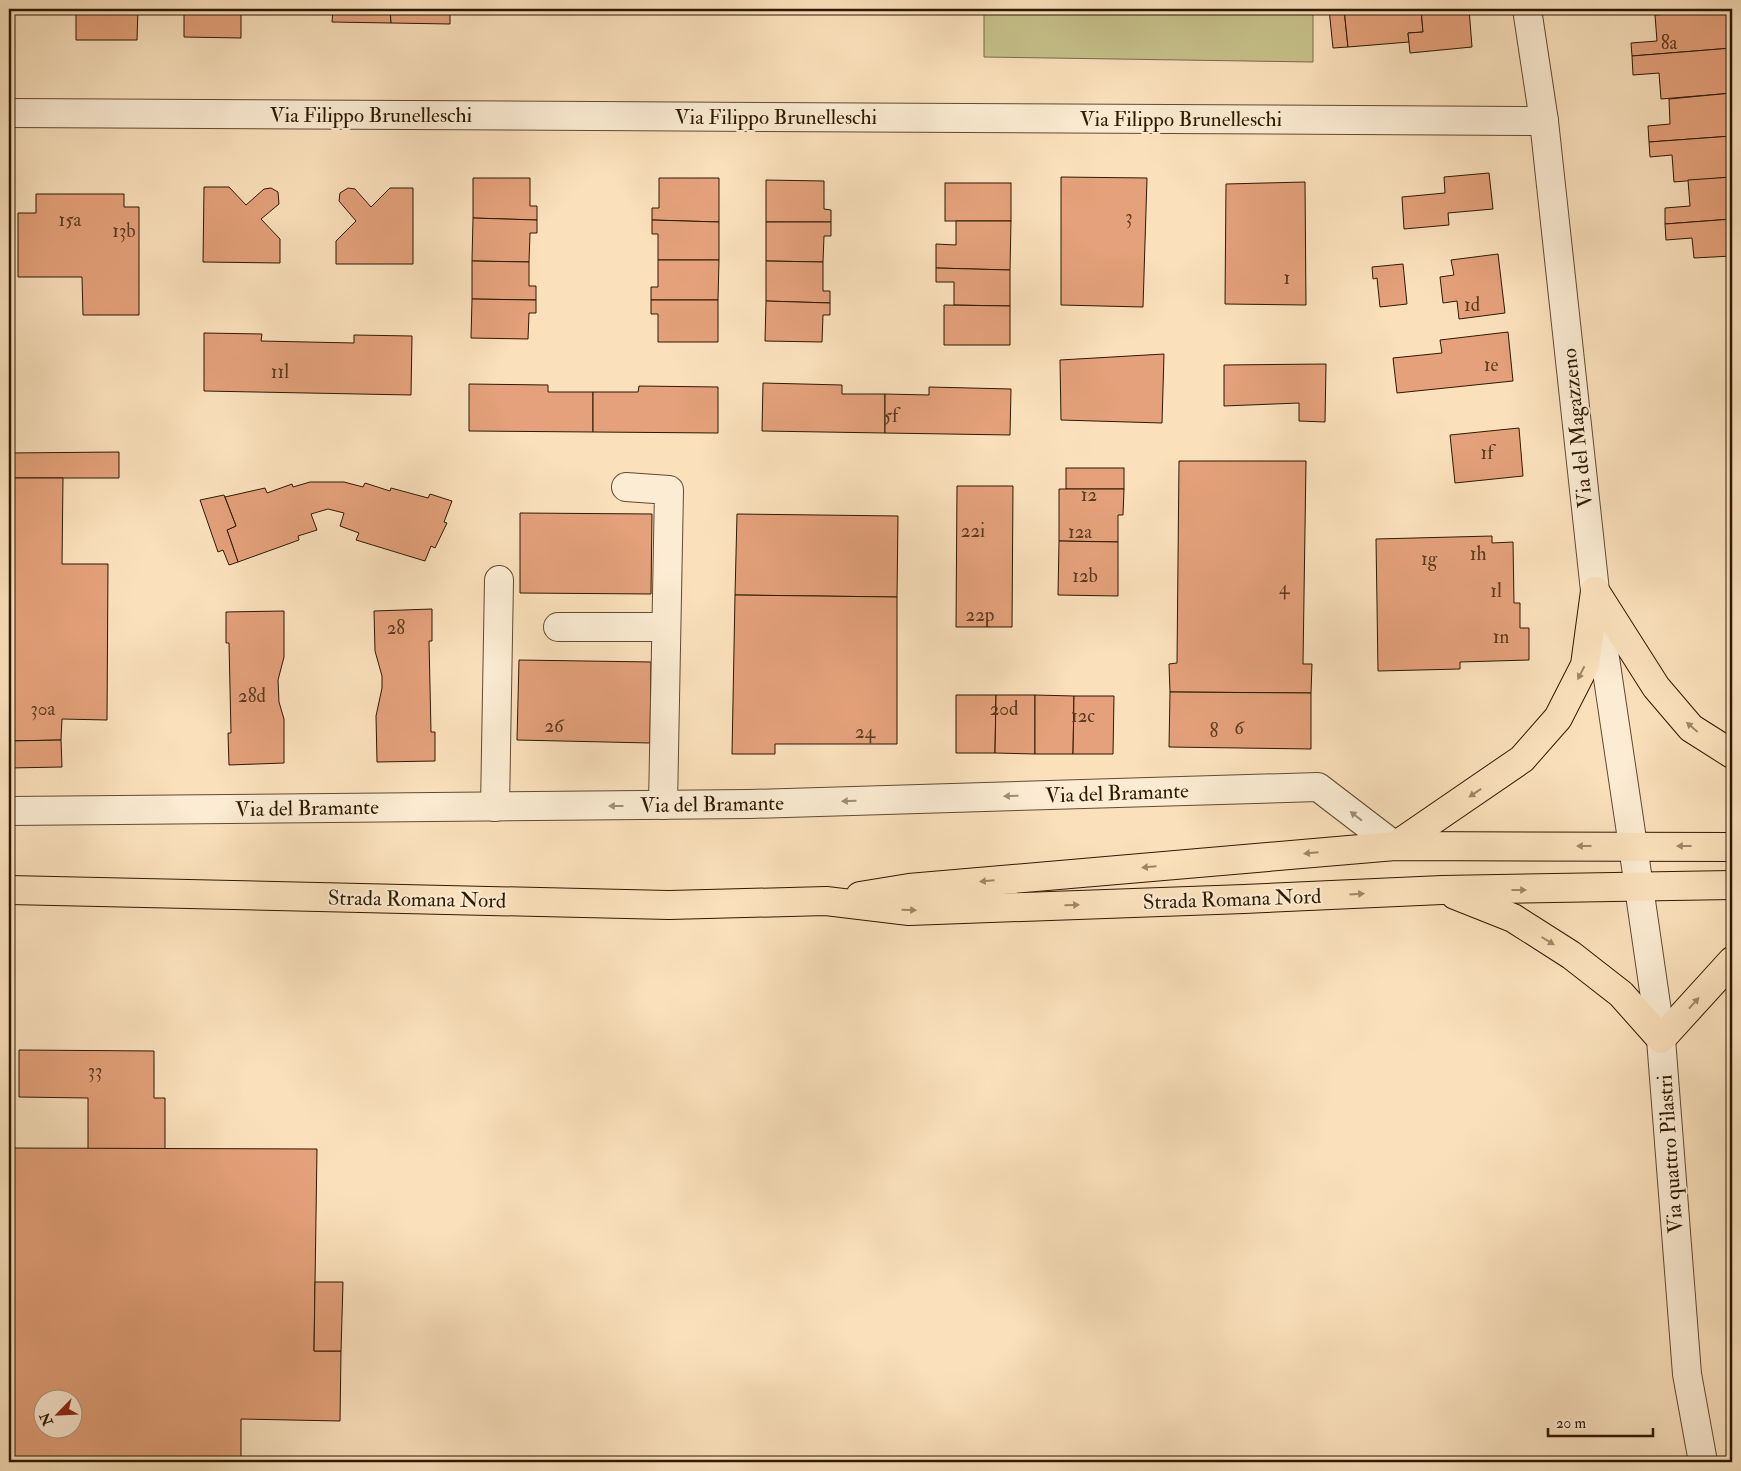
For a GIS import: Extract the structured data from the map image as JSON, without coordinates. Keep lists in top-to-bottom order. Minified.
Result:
{"streets":{"main road":["Strada Romana Nord"],"street":["Via Filippo Brunelleschi","Via del Magazzeno","Via del Bramante","Via quattro Pilastri"]},"crossings":[["Via Filippo Brunelleschi","Via del Magazzeno"],["Via del Magazzeno","Strada Romana Nord"],["Via del Magazzeno","Via quattro Pilastri"],["Via del Bramante","Strada Romana Nord"],["Strada Romana Nord","Via quattro Pilastri"]],"one_way":["Via del Bramante"],"house_numbers":["8a","3","15a","13b","1","1d","1e","11l","5f","1f","12","22i","12a","1h","1g","12b","4","1l","22p","28","1n","28d","30a","20d","12c","26","6","8","24","33"],"scale_bar":"20 m","north":"bottom left"}
